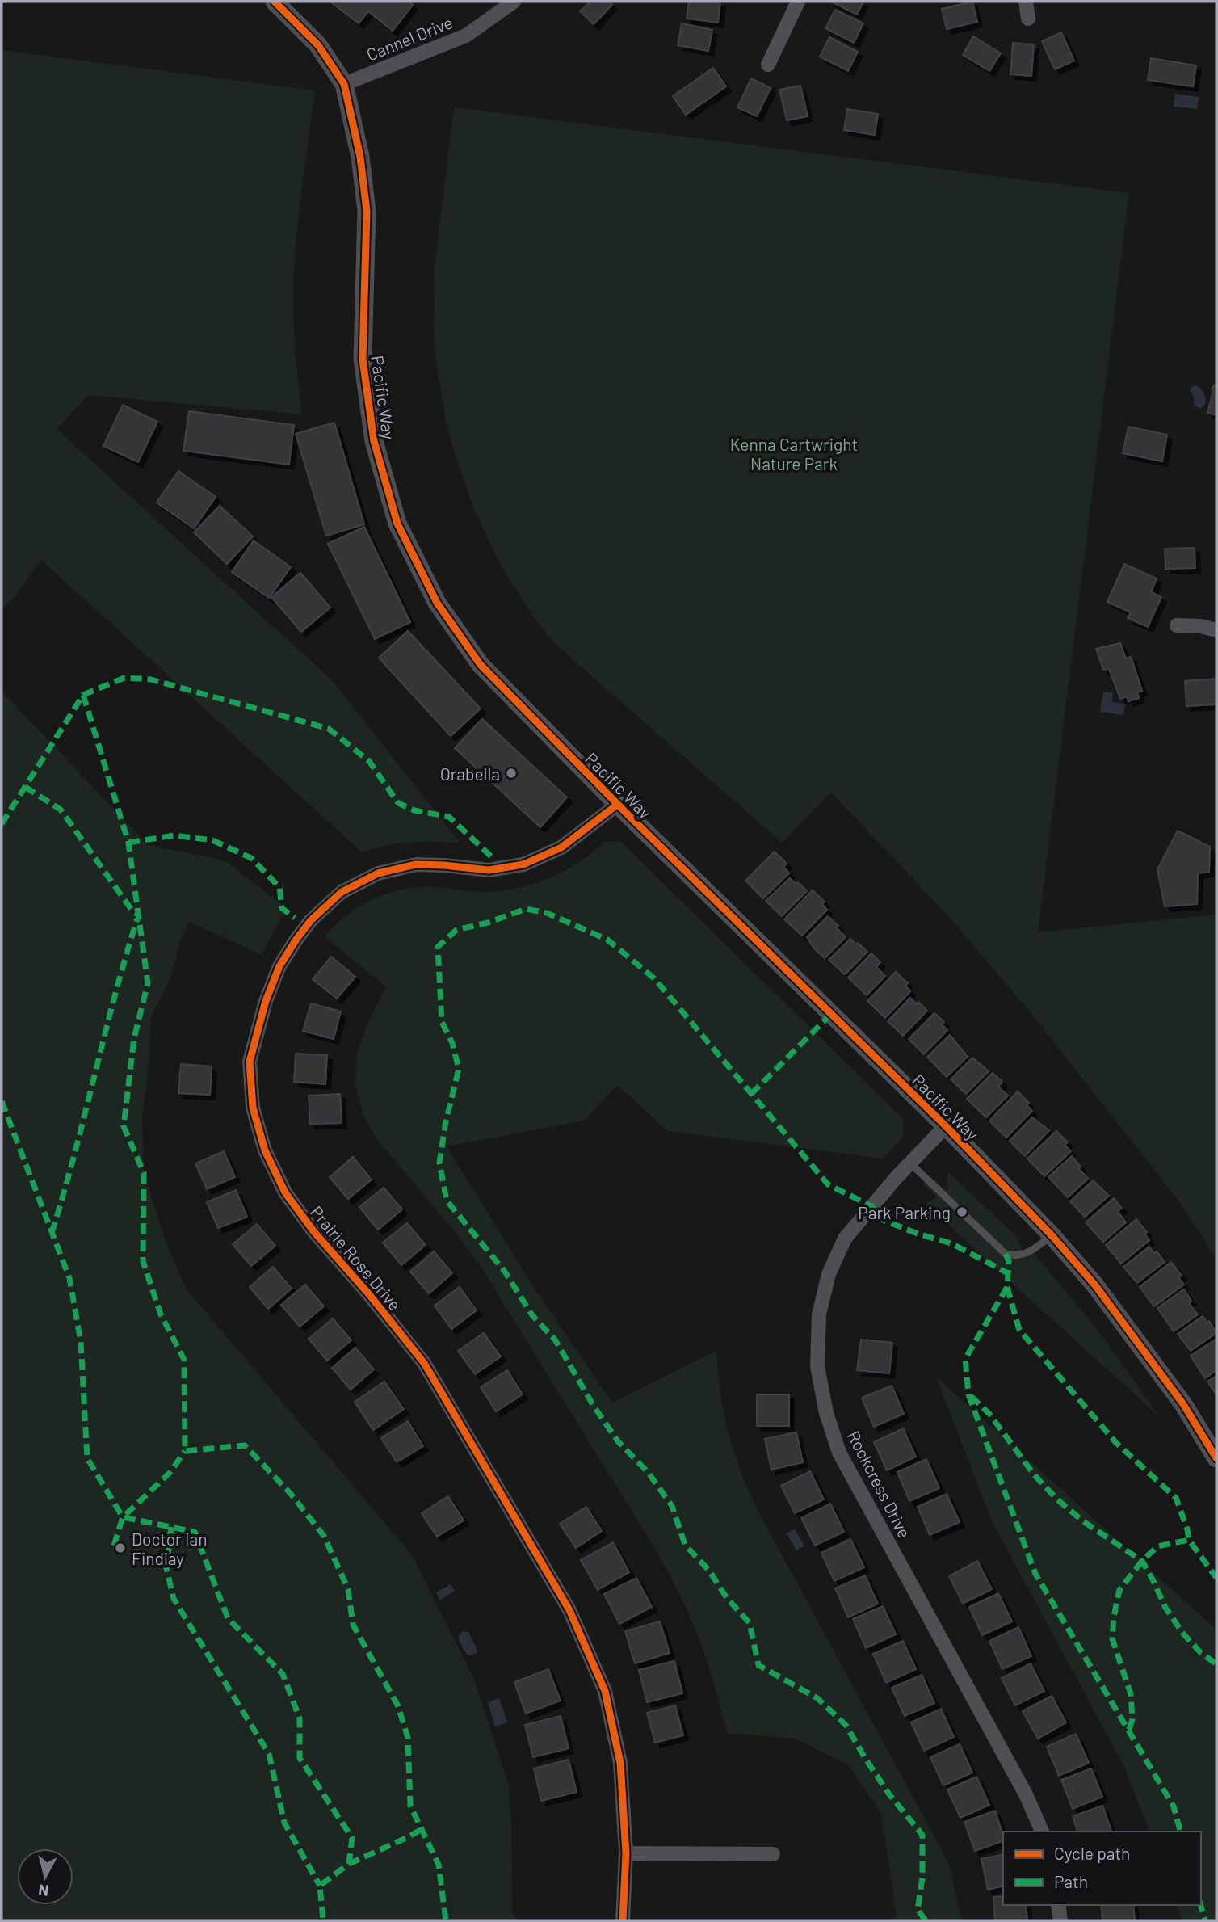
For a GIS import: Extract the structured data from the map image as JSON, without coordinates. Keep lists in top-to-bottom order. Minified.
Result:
{"streets":{"street":["Cannel Drive","Pacific Way","Prairie Rose Drive","Rockcress Drive"]},"crossings":[["Cannel Drive","Pacific Way"],["Pacific Way","Prairie Rose Drive"],["Pacific Way","Rockcress Drive"]],"parks":["Kenna Cartwright Nature Park"],"places":["Orabella","Park Parking","Doctor Ian Findlay"],"legend":["Cycle path","Path"],"north":"bottom"}
